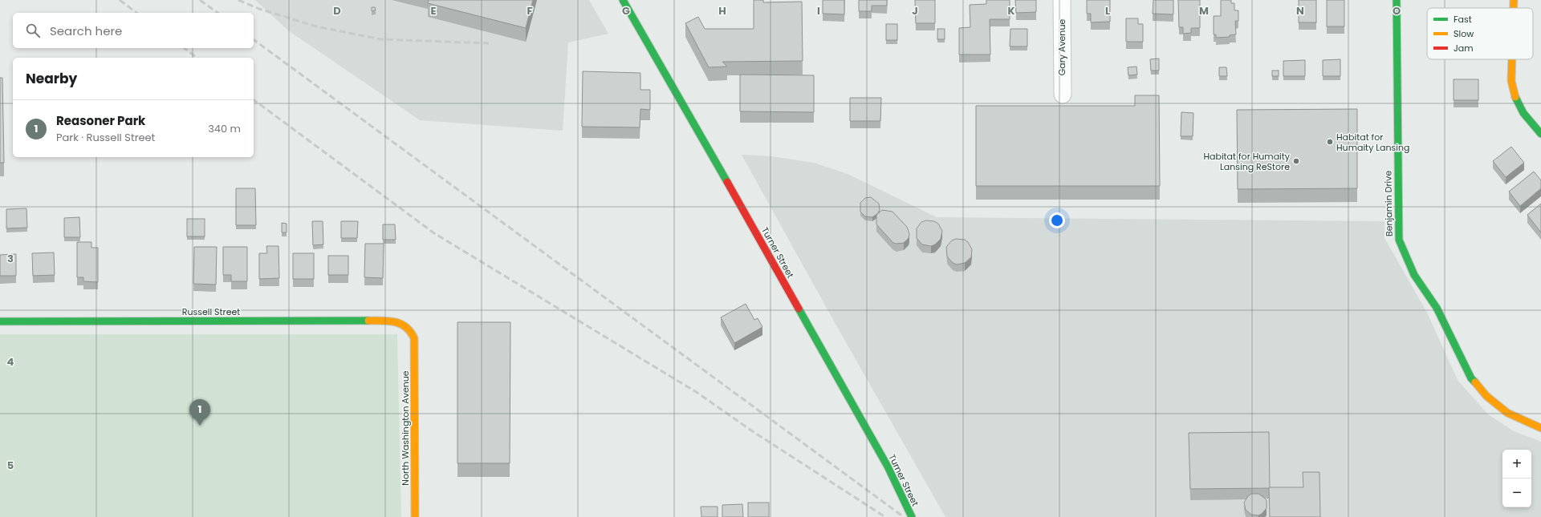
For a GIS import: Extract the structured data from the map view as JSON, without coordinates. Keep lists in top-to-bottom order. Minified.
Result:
{"streets":{"street":["Gary Avenue","Benjamin Drive","Turner Street","Russell Street","North Washington Avenue"]},"crossings":[["Russell Street","North Washington Avenue"]],"places":["Habitat for Humaity Lansing","Habitat for Humaity Lansing ReStore"],"legend":["Fast","Slow","Jam"],"page":{"search":"Search here","heading":"Nearby","list":[{"mark":"1","name":"Reasoner Park","note":"Park · Russell Street","value":"340 m"}],"pins":"1","map_buttons":["+","−"]},"grid":{"columns":["D","E","F","G","H","I","J","K","L","M","N","O"],"rows":["3","4","5"]}}
